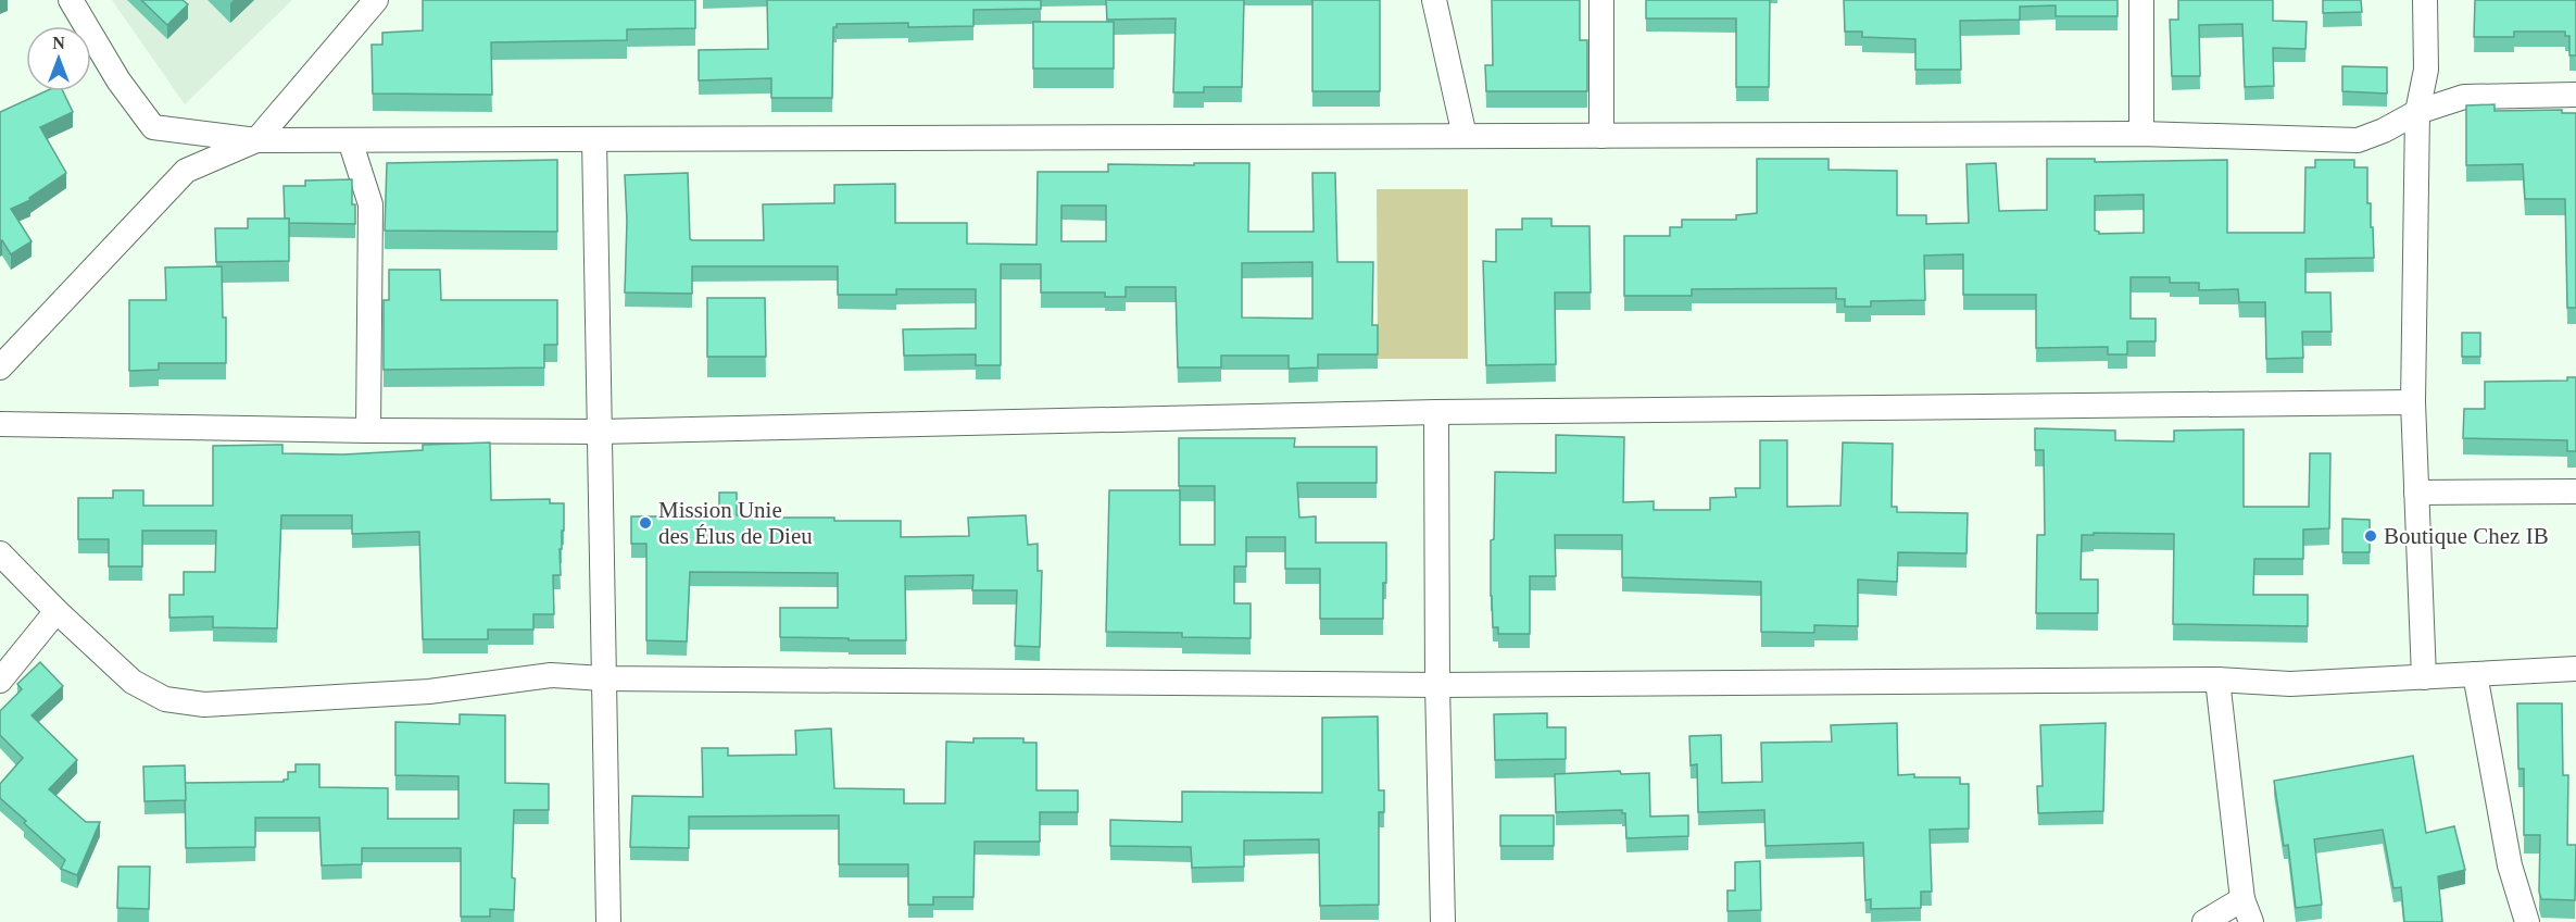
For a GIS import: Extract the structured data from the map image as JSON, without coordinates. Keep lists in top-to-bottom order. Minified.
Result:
{"places":["Mission Unie des Élus de Dieu","Boutique Chez IB"],"north":"top"}
